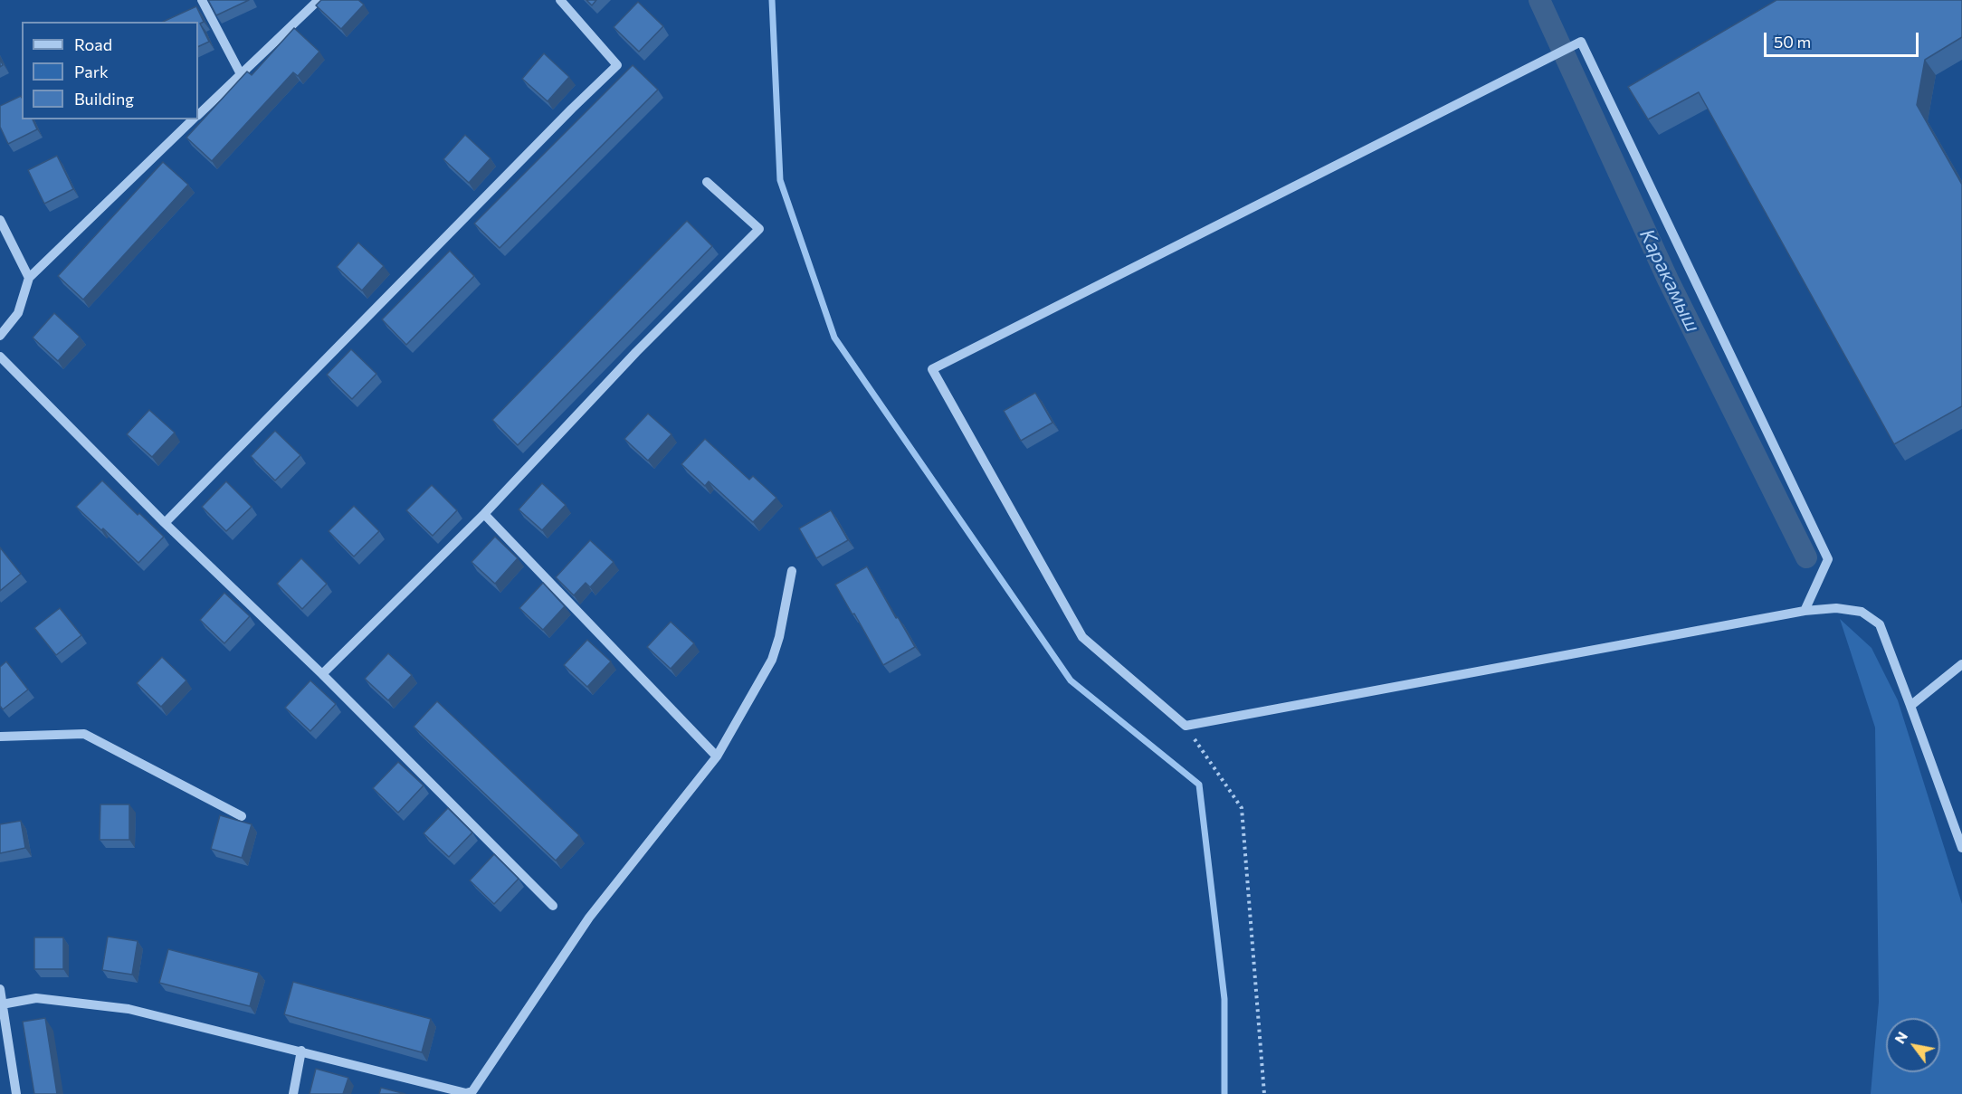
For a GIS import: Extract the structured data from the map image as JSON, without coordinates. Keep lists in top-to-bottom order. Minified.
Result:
{"water":["Каракамыш"],"legend":["Road","Park","Building"],"scale_bar":"50 m","north":"top left"}
